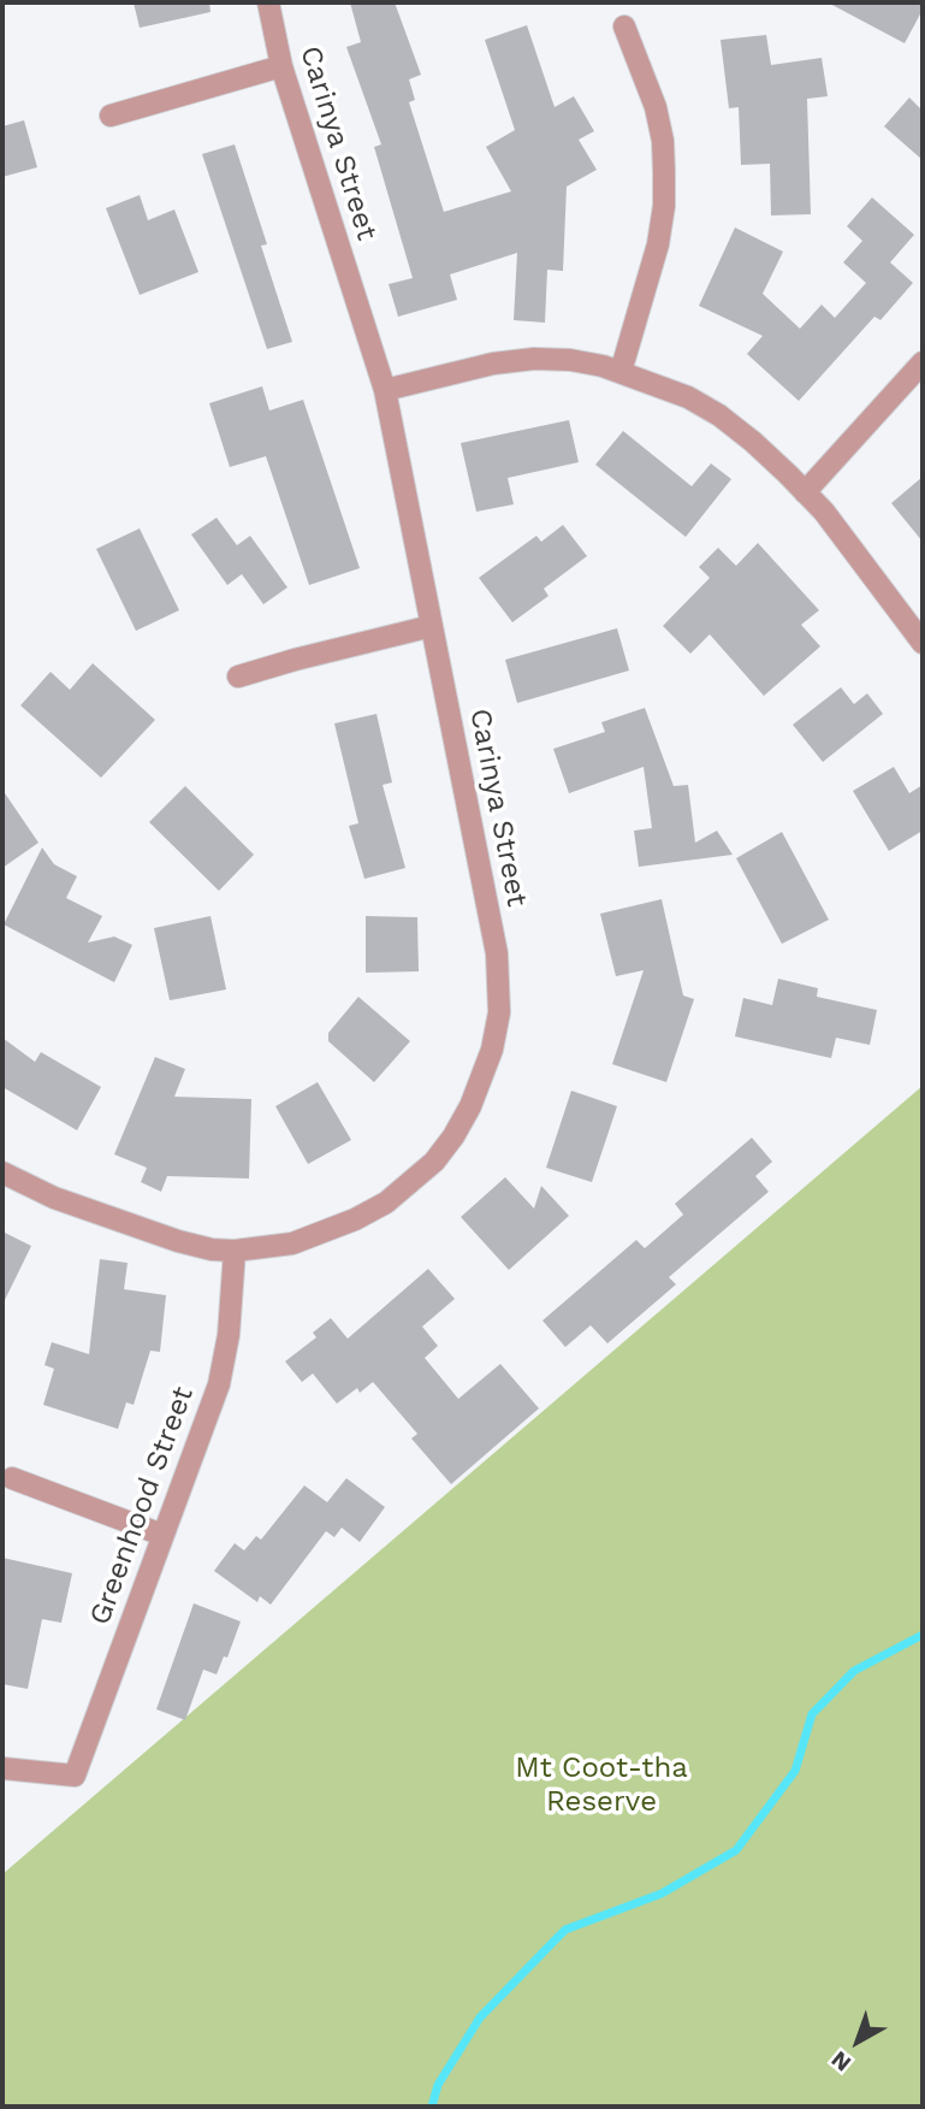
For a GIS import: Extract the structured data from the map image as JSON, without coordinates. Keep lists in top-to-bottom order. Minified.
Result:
{"streets":{"street":["Carinya Street","Greenhood Street"]},"crossings":[["Carinya Street","Greenhood Street"]],"parks":["Mt Coot-tha Reserve"],"north":"bottom left"}
